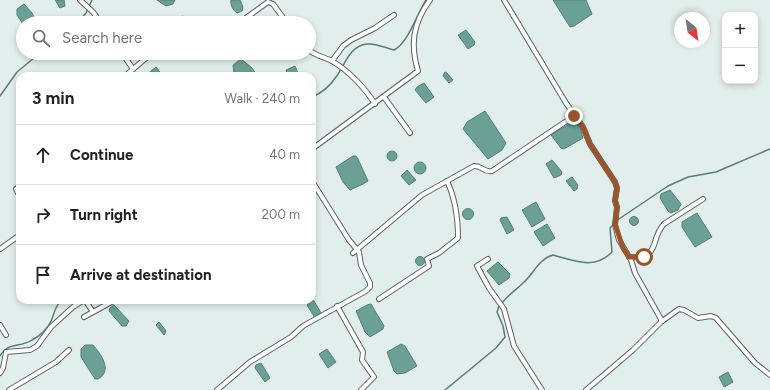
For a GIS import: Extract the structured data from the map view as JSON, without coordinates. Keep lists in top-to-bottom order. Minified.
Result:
{"north":"bottom right","page":{"map_buttons":["+","−"],"search":"Search here","heading":["3 min","Walk · 240 m"],"list":[["Continue","40 m"],["Turn right","200 m"],"Arrive at destination"]}}
